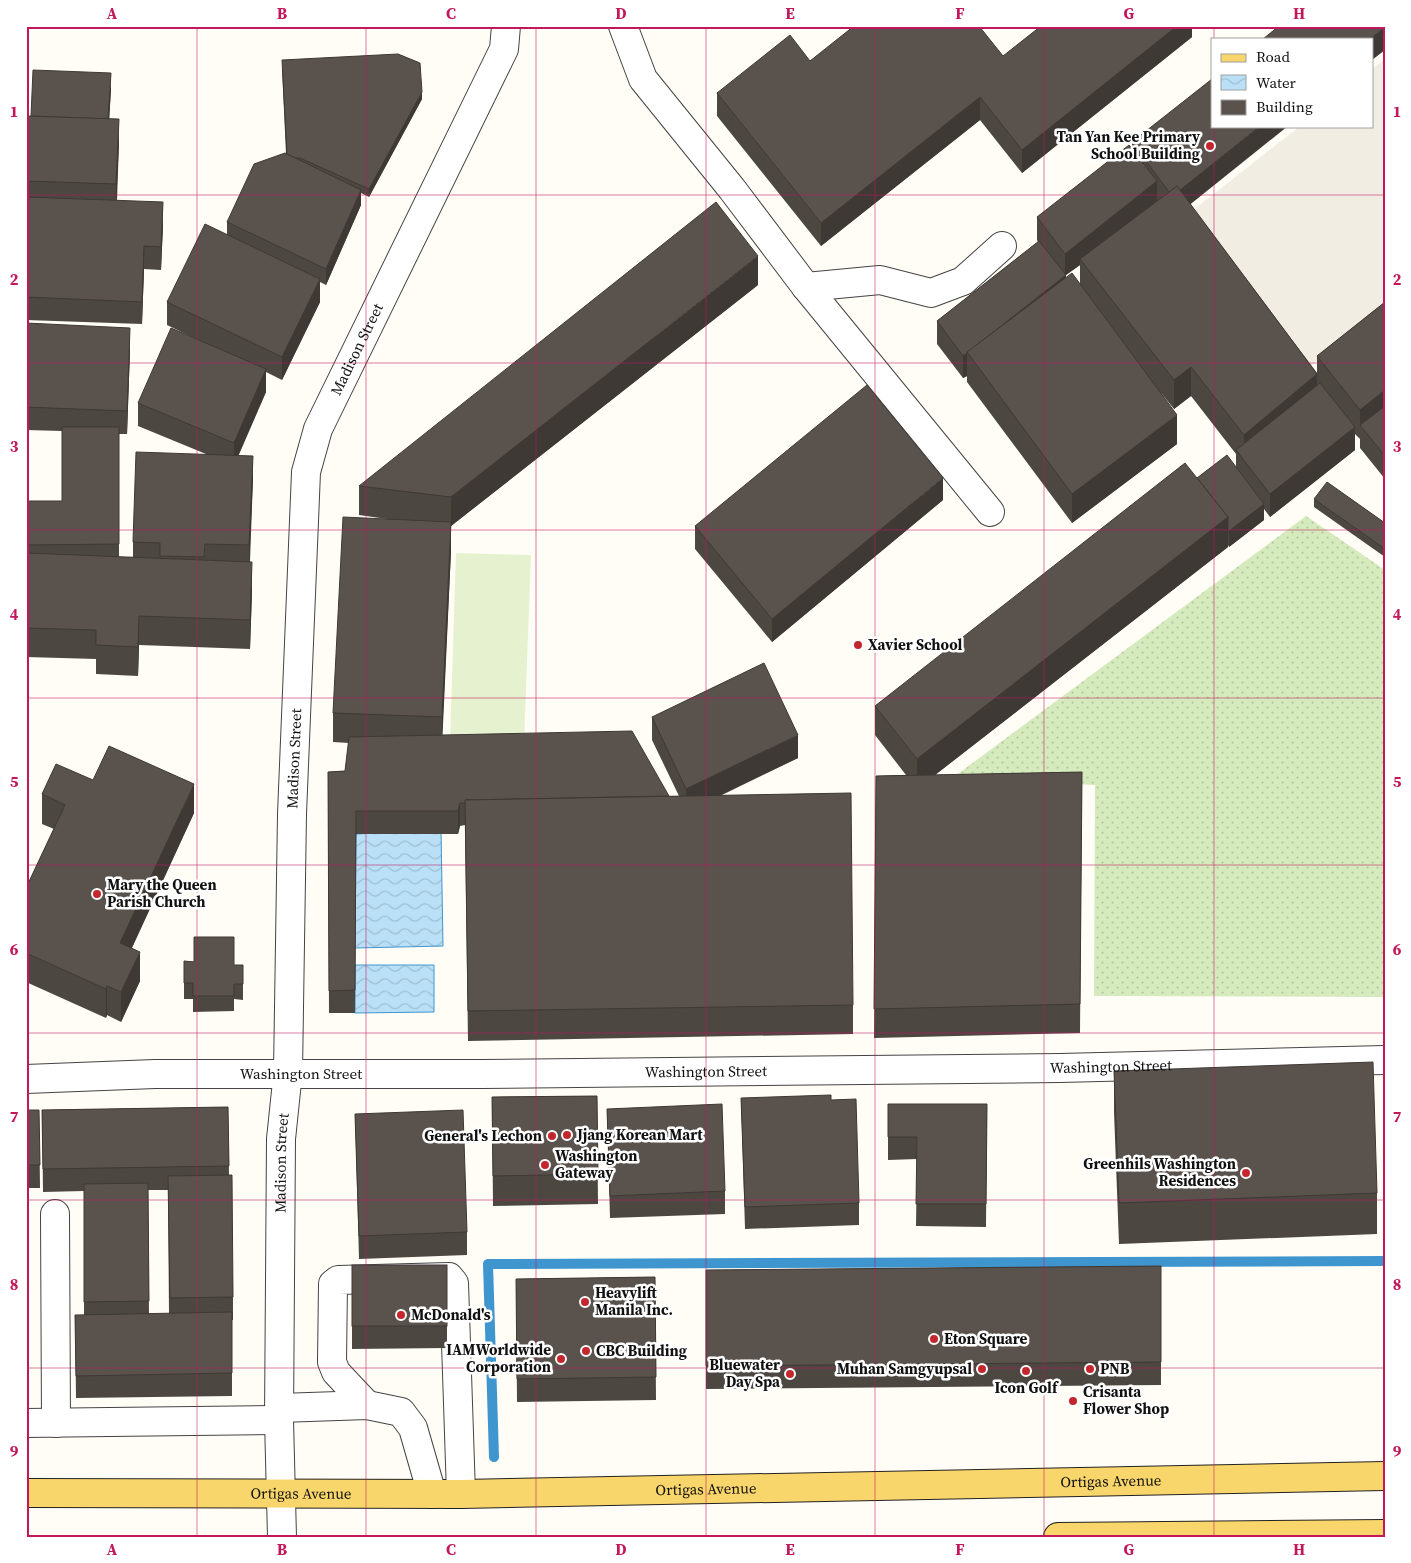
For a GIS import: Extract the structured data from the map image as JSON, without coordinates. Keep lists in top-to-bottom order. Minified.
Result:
{"streets":{"main road":["Ortigas Avenue"],"street":["Madison Street","Washington Street"]},"crossings":[["Madison Street","Washington Street"],["Madison Street","Ortigas Avenue"]],"places":["Tan Yan Kee Primary School Building","Xavier School","Mary the Queen Parish Church","Jjang Korean Mart","General's Lechon","Washington Gateway","Greenhils Washington Residences","Heavylift Manila Inc.","McDonald's","Eton Square","CBC Building","IAMWorldwide Corporation","Muhan Samgyupsal","PNB","Icon Golf","Bluewater Day Spa","Crisanta Flower Shop"],"legend":["Road","Water","Building"],"grid":{"columns":["A","B","C","D","E","F","G","H"],"rows":["1","2","3","4","5","6","7","8","9"]}}
